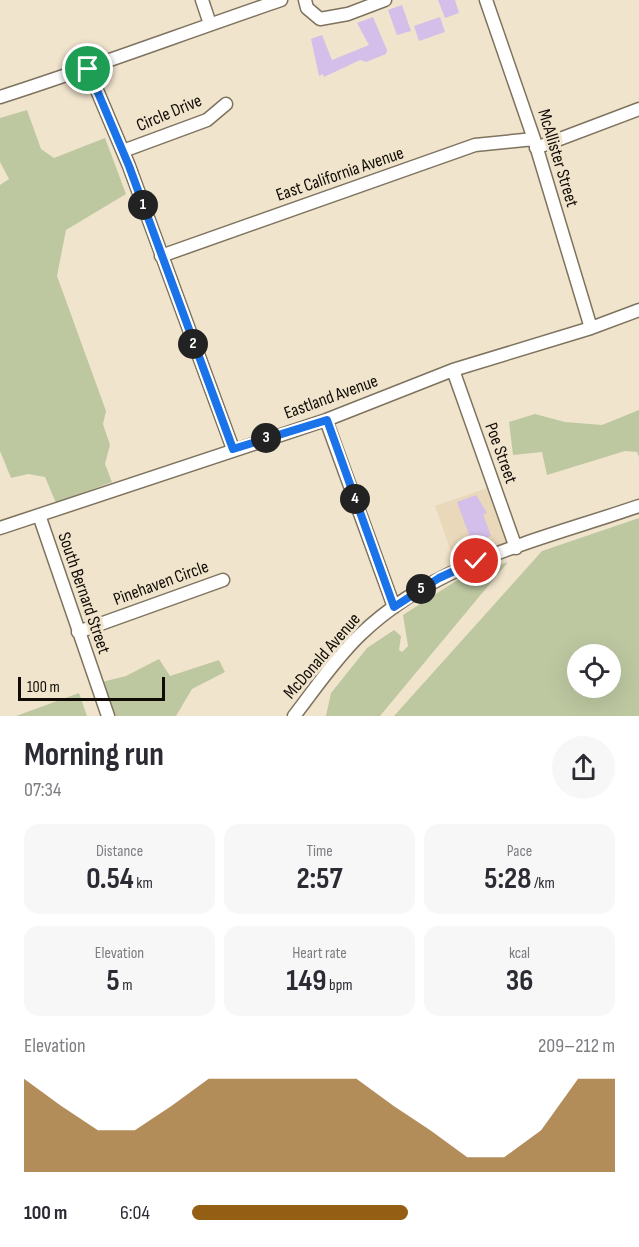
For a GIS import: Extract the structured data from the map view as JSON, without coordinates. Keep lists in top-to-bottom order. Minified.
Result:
{"streets":{"street":["Circle Drive","McAllister Street","East California Avenue","Eastland Avenue","Poe Street","Pinehaven Circle","South Bernard Street","McDonald Avenue"]},"crossings":[["McAllister Street","East California Avenue"],["McAllister Street","Eastland Avenue"],["Eastland Avenue","Poe Street"],["Eastland Avenue","South Bernard Street"],["Poe Street","McDonald Avenue"],["Pinehaven Circle","South Bernard Street"]],"scale_bar":"100 m","page":{"pins":["1","2","3","4","5"],"scale":"100 m","heading":["Morning run","07:34"],"stats":[["Distance","0.54 km"],["Time","2:57"],["Pace","5:28 /km"],["Elevation","5 m"],["Heart rate","149 bpm"],["kcal","36"]],"chart":["Elevation","209–212 m"],"list":[{"name":"100 m","note":"6:04"}]}}
